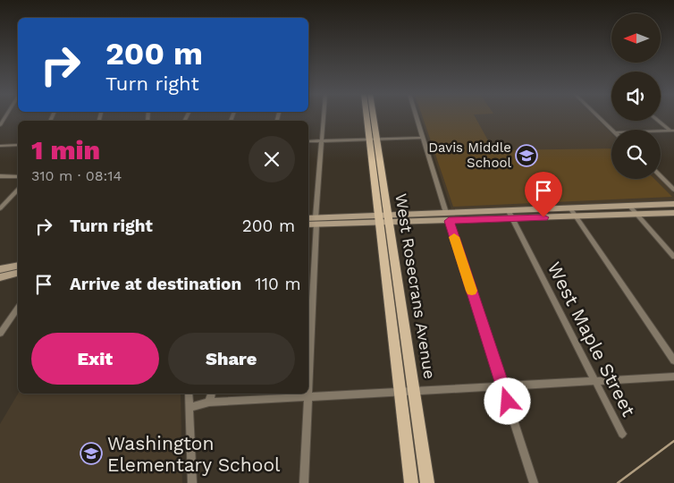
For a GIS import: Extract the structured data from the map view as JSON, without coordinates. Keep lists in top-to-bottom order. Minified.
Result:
{"streets":{"main road":["West Rosecrans Avenue"],"street":["West Maple Street"]},"places":{"school or university":["Davis Middle School","Washington Elementary School"]},"north":"left","page":{"turn":["200 m","Turn right"],"heading":["1 min","310 m · 08:14"],"list":[{"name":"Turn right","value":"200 m"},{"name":"Arrive at destination","value":"110 m"}],"buttons":["Exit","Share"]}}
